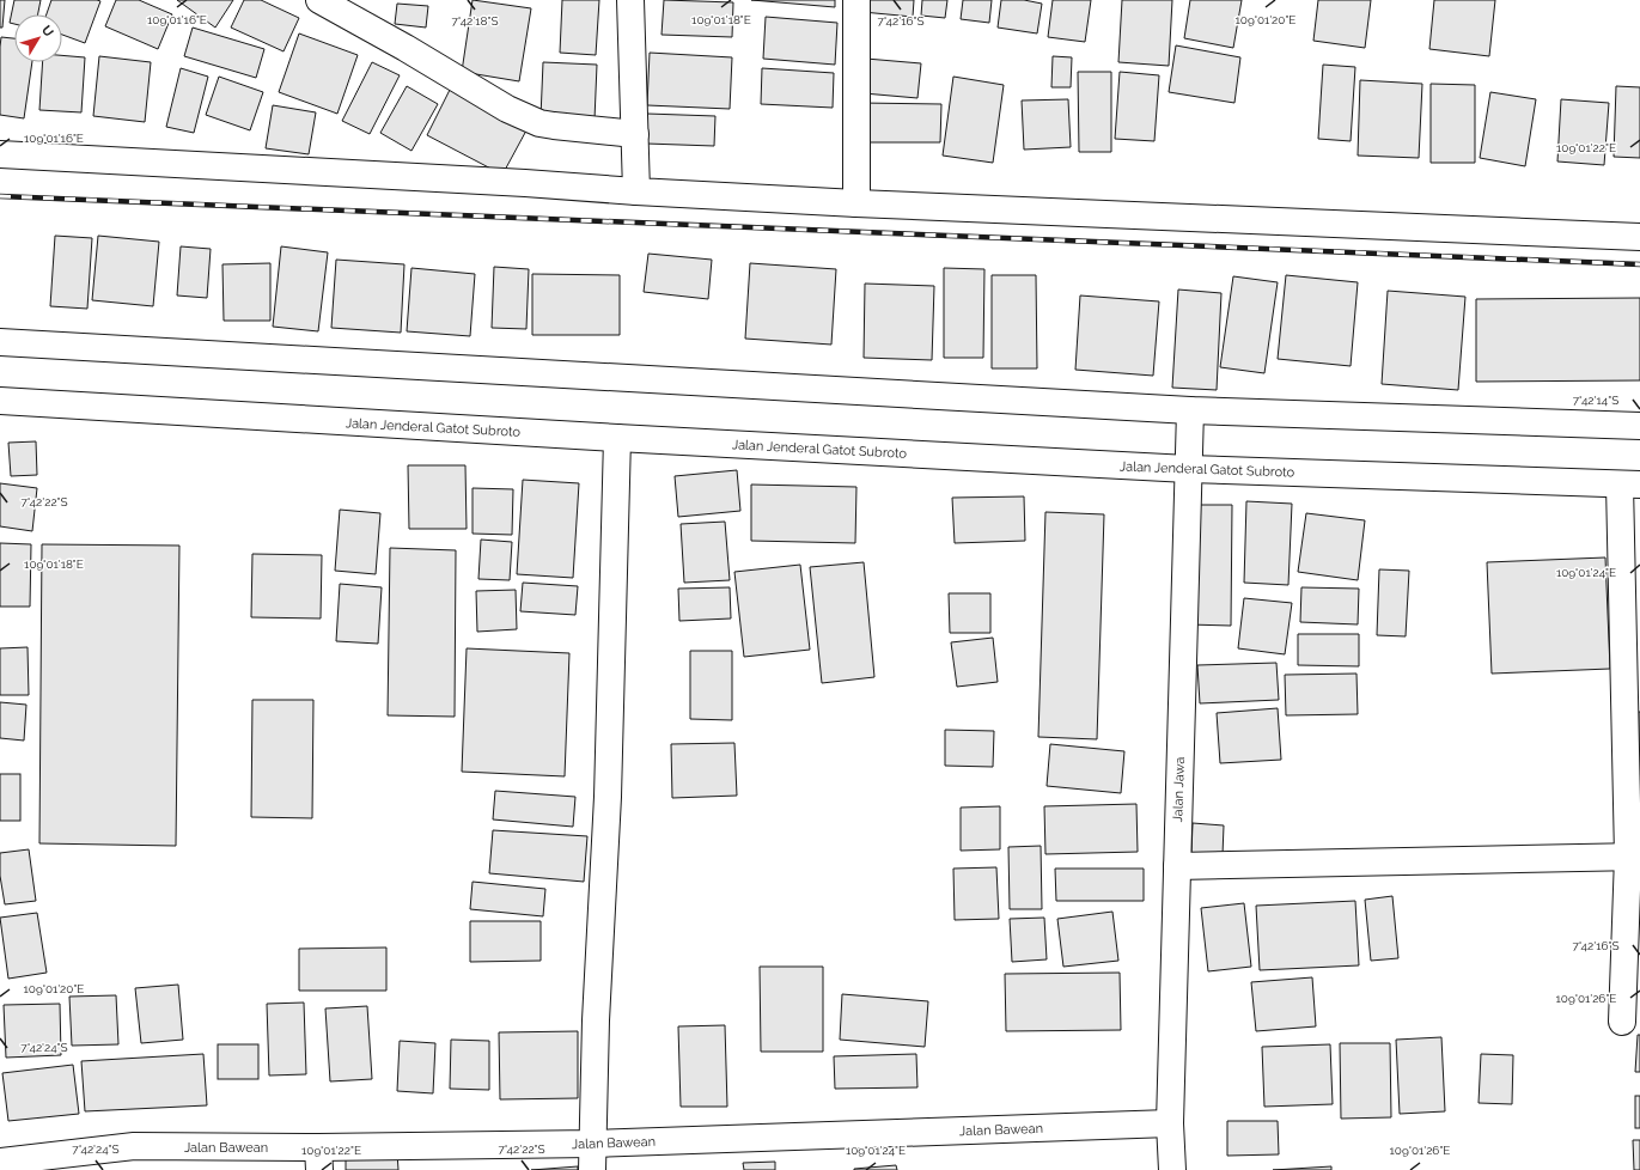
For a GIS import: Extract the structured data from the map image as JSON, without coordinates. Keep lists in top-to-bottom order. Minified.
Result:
{"streets":{"street":["Jalan Jenderal Gatot Subroto","Jalan Jawa","Jalan Bawean"]},"crossings":[["Jalan Jenderal Gatot Subroto","Jalan Jawa"],["Jalan Jawa","Jalan Bawean"]],"north":"top right","coordinates":["109°01'16\"E","109°01'18\"E","109°01'20\"E","7°42'18\"S","7°42'16\"S","109°01'22\"E","7°42'14\"S","7°42'22\"S","109°01'24\"E","109°01'26\"E","7°42'24\"S"]}
